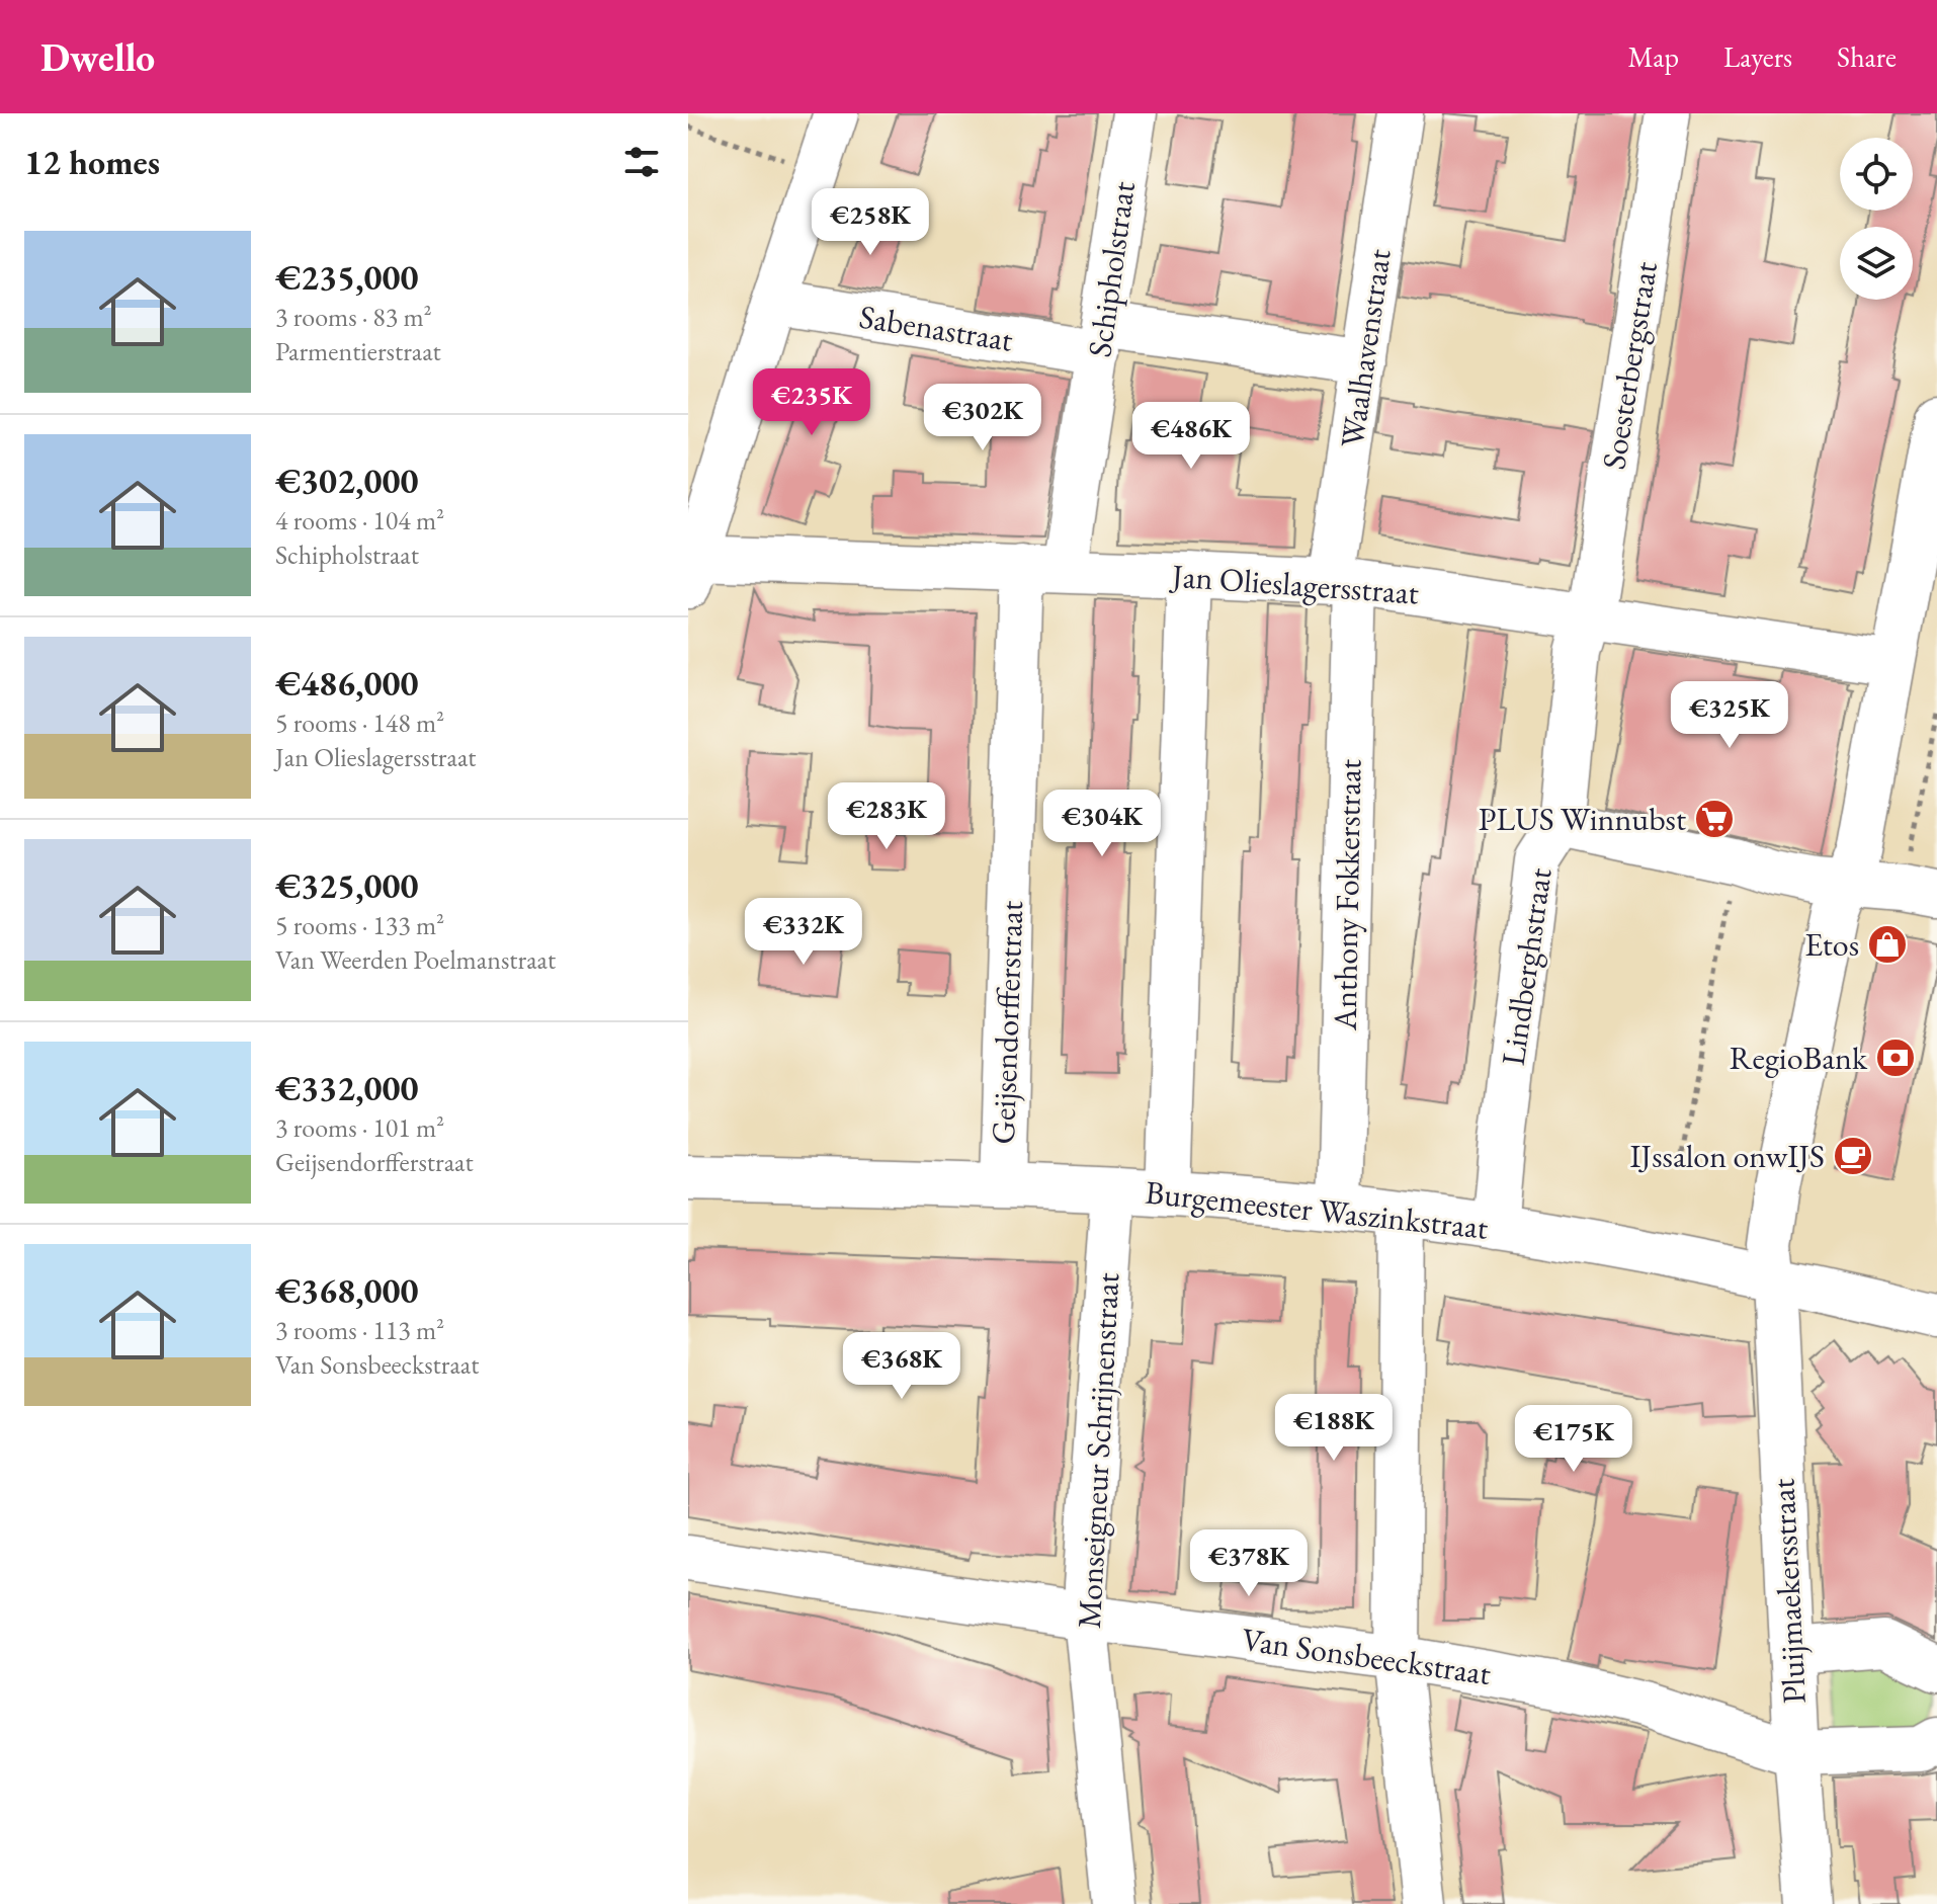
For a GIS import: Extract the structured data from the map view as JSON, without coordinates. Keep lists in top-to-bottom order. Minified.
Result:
{"streets":{"street":["Schipholstraat","Sabenastraat","Waalhavenstraat","Soesterbergstraat","Jan Olieslagersstraat","Anthony Fokkerstraat","Lindberghstraat","Geijsendorfferstraat","Burgemeester Waszinkstraat","Monseigneur Schrijnenstraat","Pluijmaekersstraat","Van Sonsbeeckstraat"]},"crossings":[["Schipholstraat","Sabenastraat"],["Schipholstraat","Jan Olieslagersstraat"],["Sabenastraat","Waalhavenstraat"],["Waalhavenstraat","Jan Olieslagersstraat"],["Waalhavenstraat","Anthony Fokkerstraat"],["Soesterbergstraat","Jan Olieslagersstraat"],["Soesterbergstraat","Lindberghstraat"],["Jan Olieslagersstraat","Anthony Fokkerstraat"],["Jan Olieslagersstraat","Lindberghstraat"],["Jan Olieslagersstraat","Geijsendorfferstraat"],["Jan Olieslagersstraat","Pluijmaekersstraat"],["Anthony Fokkerstraat","Burgemeester Waszinkstraat"],["Lindberghstraat","Burgemeester Waszinkstraat"],["Geijsendorfferstraat","Burgemeester Waszinkstraat"],["Burgemeester Waszinkstraat","Monseigneur Schrijnenstraat"],["Burgemeester Waszinkstraat","Pluijmaekersstraat"],["Monseigneur Schrijnenstraat","Van Sonsbeeckstraat"],["Pluijmaekersstraat","Van Sonsbeeckstraat"]],"places":{"supermarket":["PLUS Winnubst"],"shop":["Etos"],"bank":["RegioBank"],"cafe":["IJssalon onwIJS"]},"page":{"header":"Dwello","nav":["Map","Layers","Share"],"heading":"12 homes","price":["€258K","€235K","€302K","€486K","€325K","€283K","€304K","€332K","€368K","€188K","€175K","€378K"],"list":[{"name":"€235,000","note":"3 rooms · 83 m² · Parmentierstraat"},{"name":"€302,000","note":"4 rooms · 104 m² · Schipholstraat"},{"name":"€486,000","note":"5 rooms · 148 m² · Jan Olieslagersstraat"},{"name":"€325,000","note":"5 rooms · 133 m² · Van Weerden Poelmanstraat"},{"name":"€332,000","note":"3 rooms · 101 m² · Geijsendorfferstraat"},{"name":"€368,000","note":"3 rooms · 113 m² · Van Sonsbeeckstraat"}]}}
